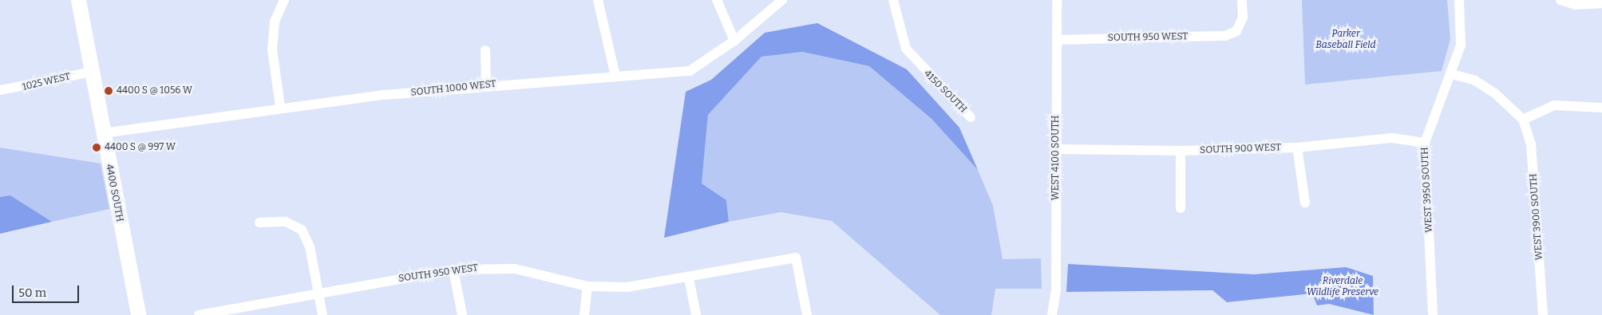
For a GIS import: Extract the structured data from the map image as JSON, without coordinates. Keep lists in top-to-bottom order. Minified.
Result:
{"streets":{"street":["SOUTH 950 WEST","1025 WEST","SOUTH 1000 WEST","4150 SOUTH","SOUTH 900 WEST","WEST 4100 SOUTH","WEST 3950 SOUTH","4400 SOUTH","WEST 3900 SOUTH"]},"crossings":[["SOUTH 950 WEST","WEST 4100 SOUTH"],["1025 WEST","4400 SOUTH"],["SOUTH 1000 WEST","4400 SOUTH"],["SOUTH 900 WEST","WEST 4100 SOUTH"],["SOUTH 900 WEST","WEST 3950 SOUTH"]],"parks":["Parker Baseball Field","Riverdale Wildlife Preserve"],"places":["4400 S @ 1056 W","4400 S @ 997 W"],"scale_bar":"50 m"}
